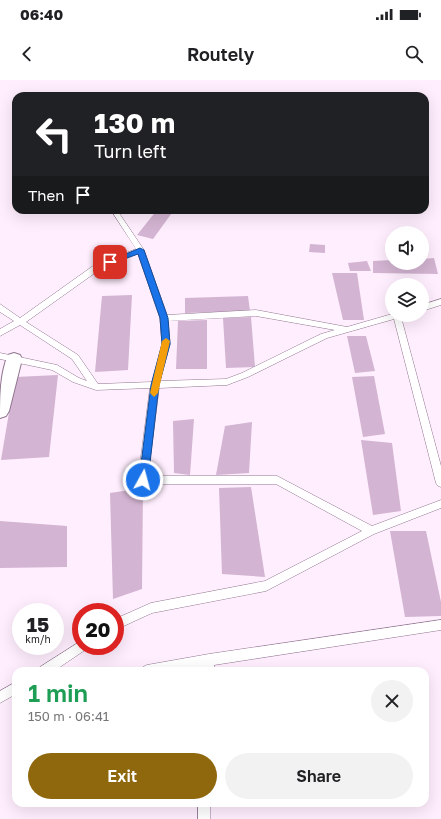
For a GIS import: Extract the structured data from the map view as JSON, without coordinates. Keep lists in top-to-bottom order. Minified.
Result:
{"page":{"status":"06:40","header":"Routely","turn":["130 m","Turn left"],"then":"Then","speed":"15 km/h","limit":"20","heading":["1 min","150 m · 06:41"],"buttons":["Exit","Share"]}}
